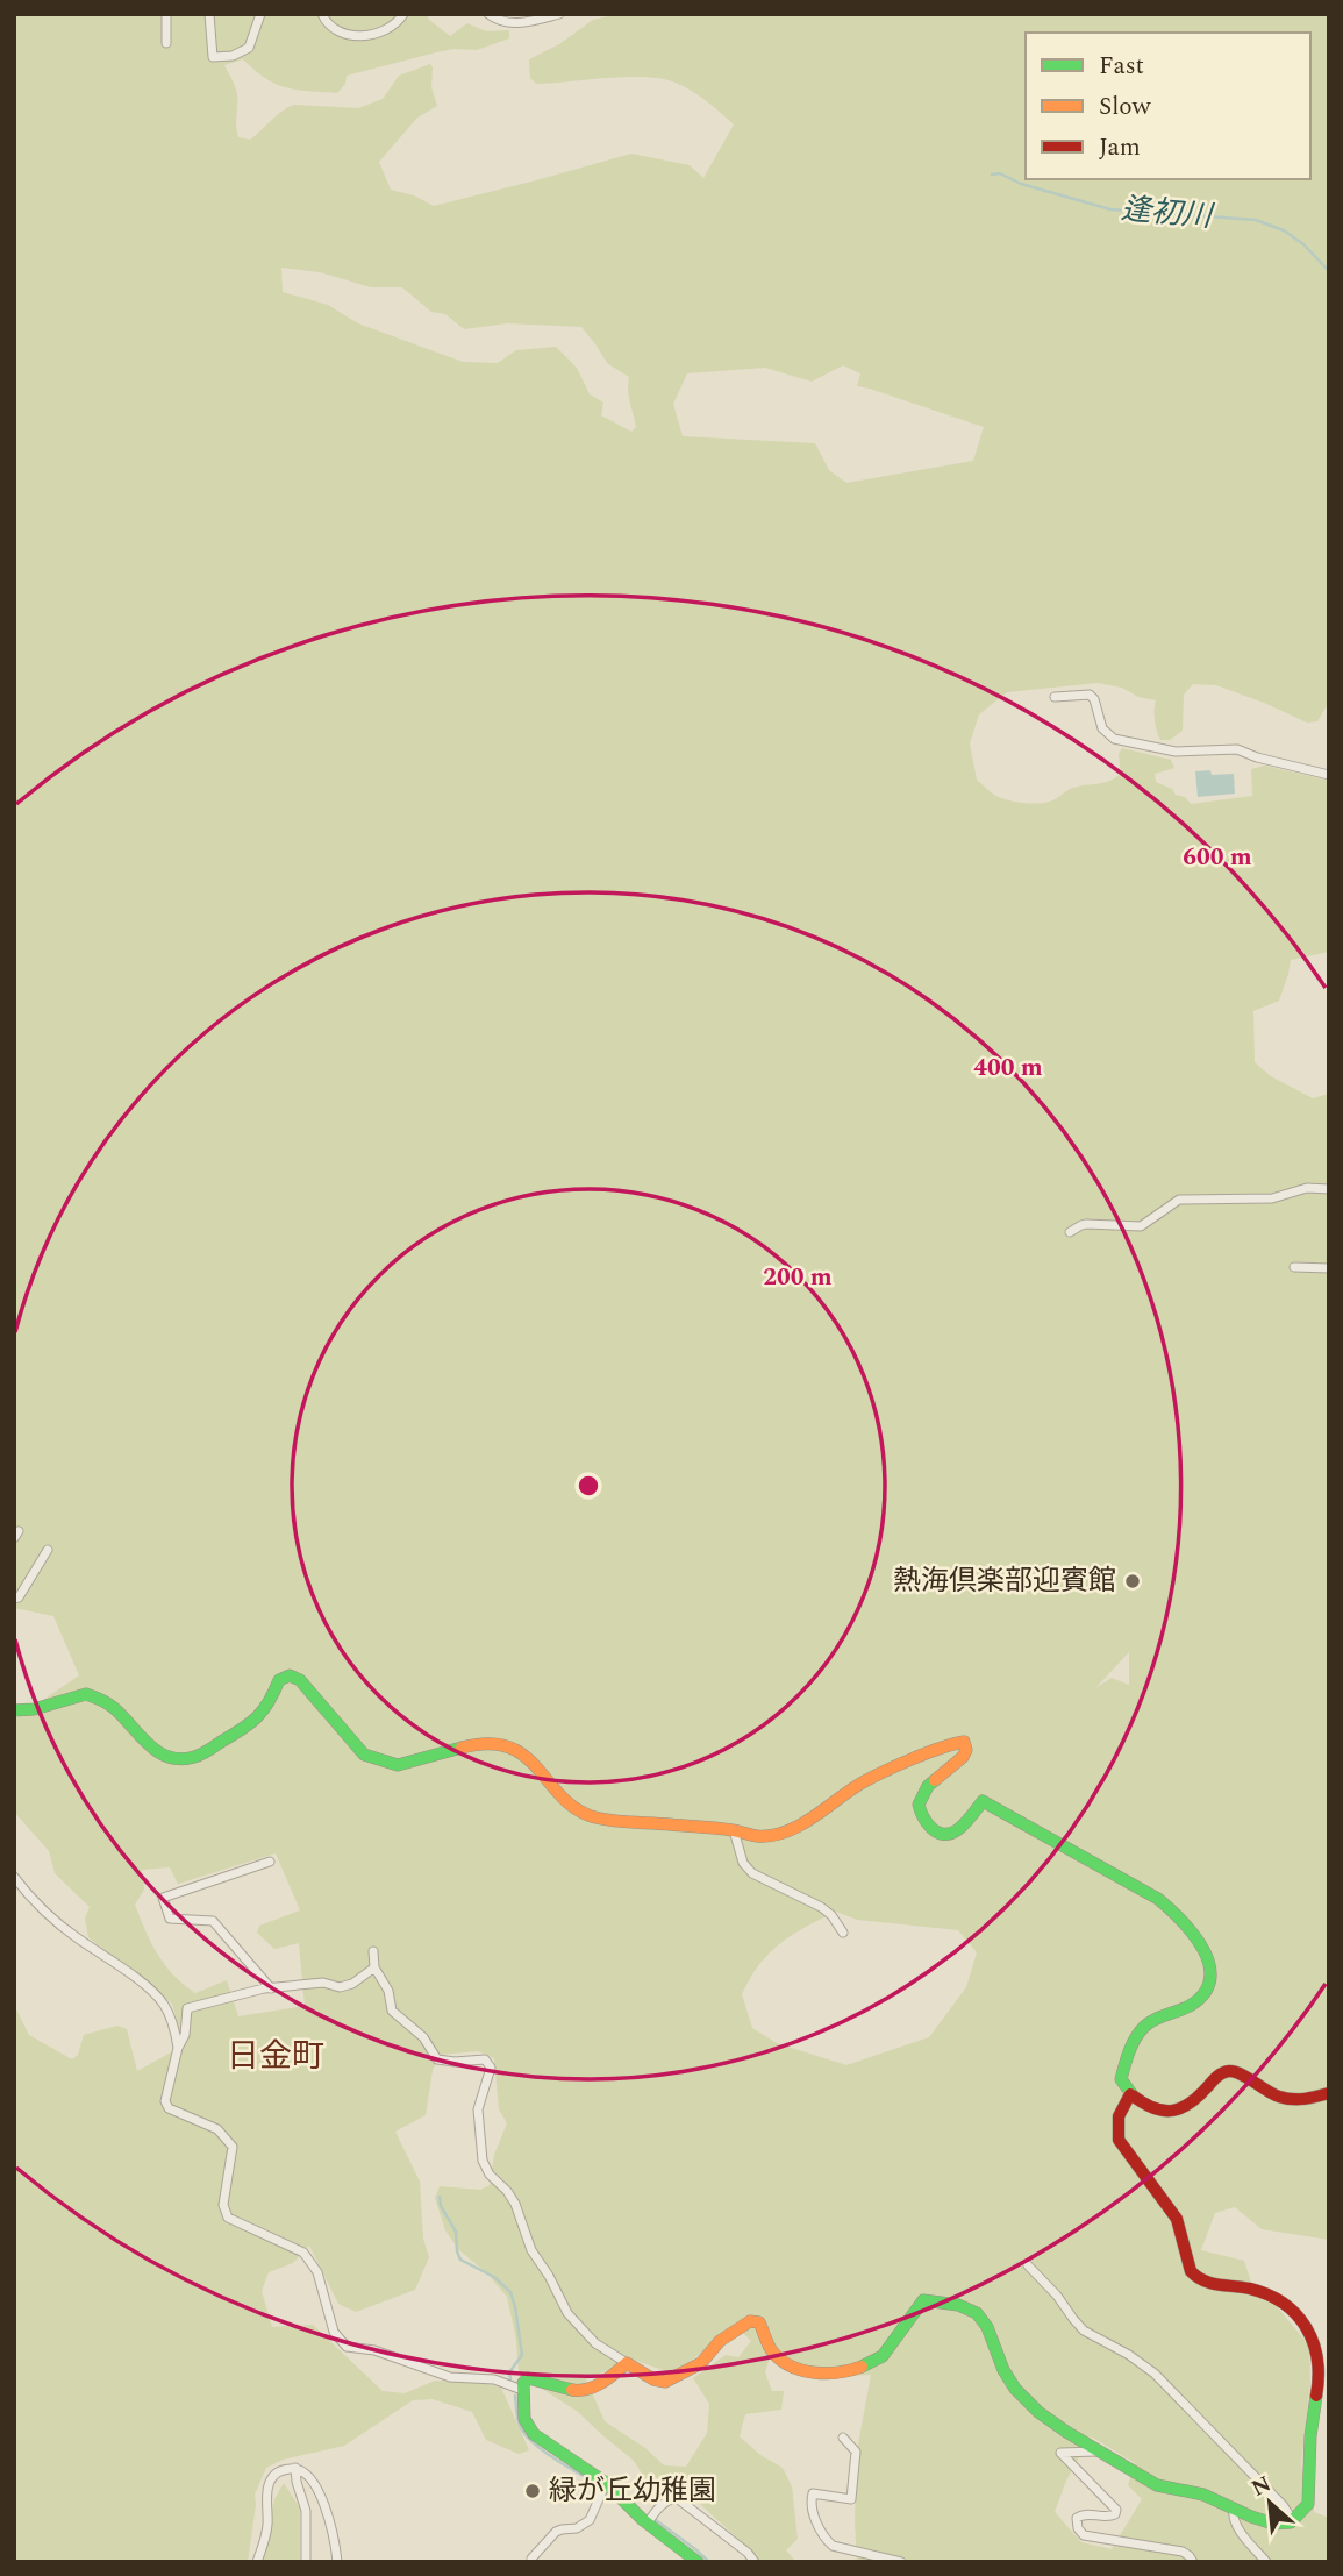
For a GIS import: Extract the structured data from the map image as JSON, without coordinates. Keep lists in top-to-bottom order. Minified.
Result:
{"districts":["日金町"],"water":["逢初川"],"places":["熱海倶楽部迎賓館","緑が丘幼稚園"],"legend":["Fast","Slow","Jam"],"north":"top left","rings":["600 m","400 m","200 m"]}
